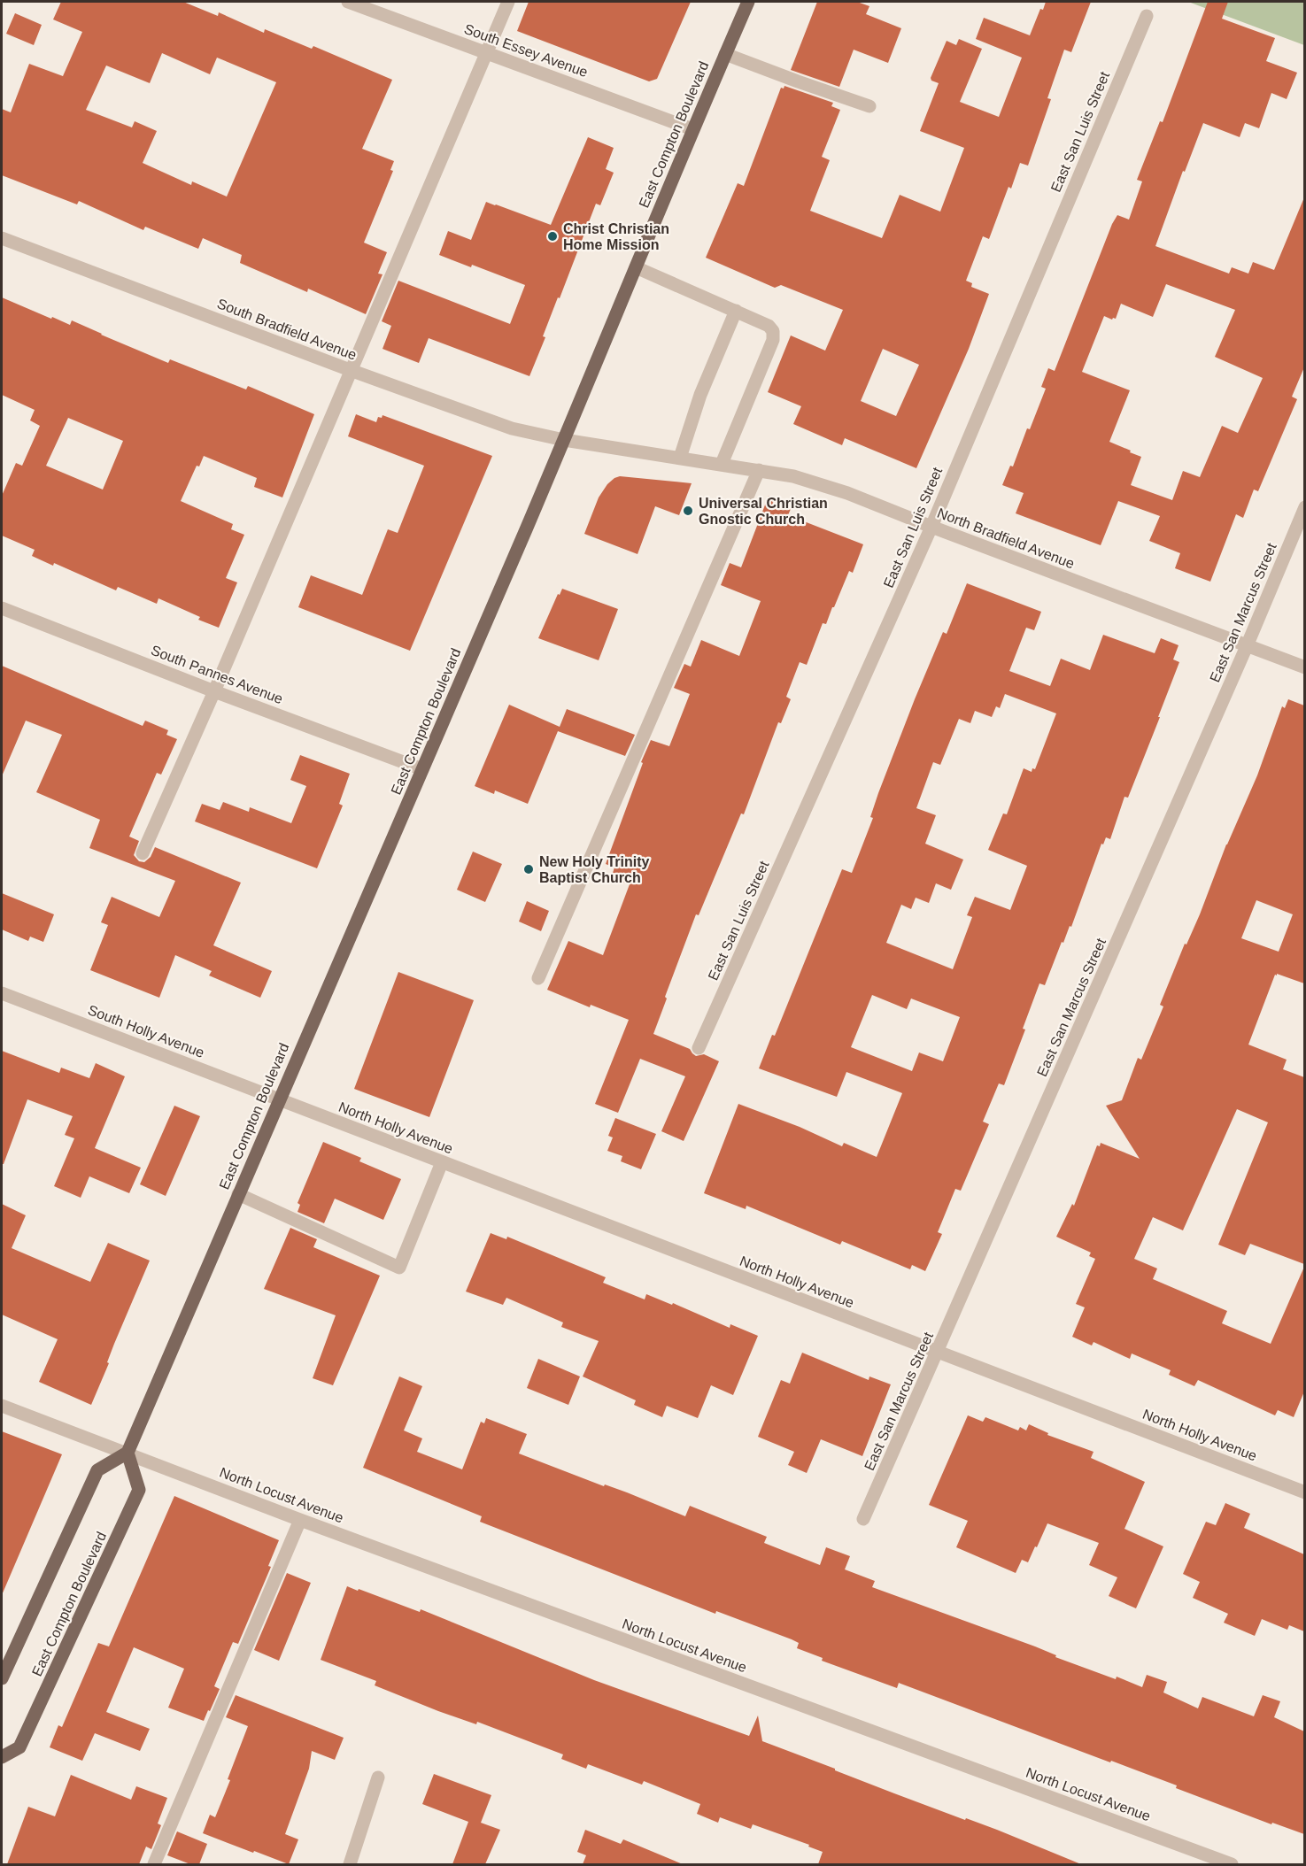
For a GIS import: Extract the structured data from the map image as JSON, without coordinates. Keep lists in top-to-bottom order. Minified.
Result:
{"streets":{"main road":["East Compton Boulevard"],"street":["South Essey Avenue","East San Luis Street","South Bradfield Avenue","North Bradfield Avenue","East San Marcus Street","South Pannes Avenue","South Holly Avenue","North Holly Avenue","North Locust Avenue"]},"crossings":[["South Essey Avenue","East Compton Boulevard"],["East San Luis Street","North Bradfield Avenue"],["East Compton Boulevard","South Bradfield Avenue"],["East Compton Boulevard","North Bradfield Avenue"],["East Compton Boulevard","South Pannes Avenue"],["East Compton Boulevard","South Holly Avenue"],["East Compton Boulevard","North Holly Avenue"],["East Compton Boulevard","North Locust Avenue"],["South Bradfield Avenue","North Bradfield Avenue"],["North Bradfield Avenue","East San Marcus Street"],["East San Marcus Street","North Holly Avenue"],["South Holly Avenue","North Holly Avenue"]],"places":["Christ Christian Home Mission","Universal Christian Gnostic Church","New Holy Trinity Baptist Church"]}
